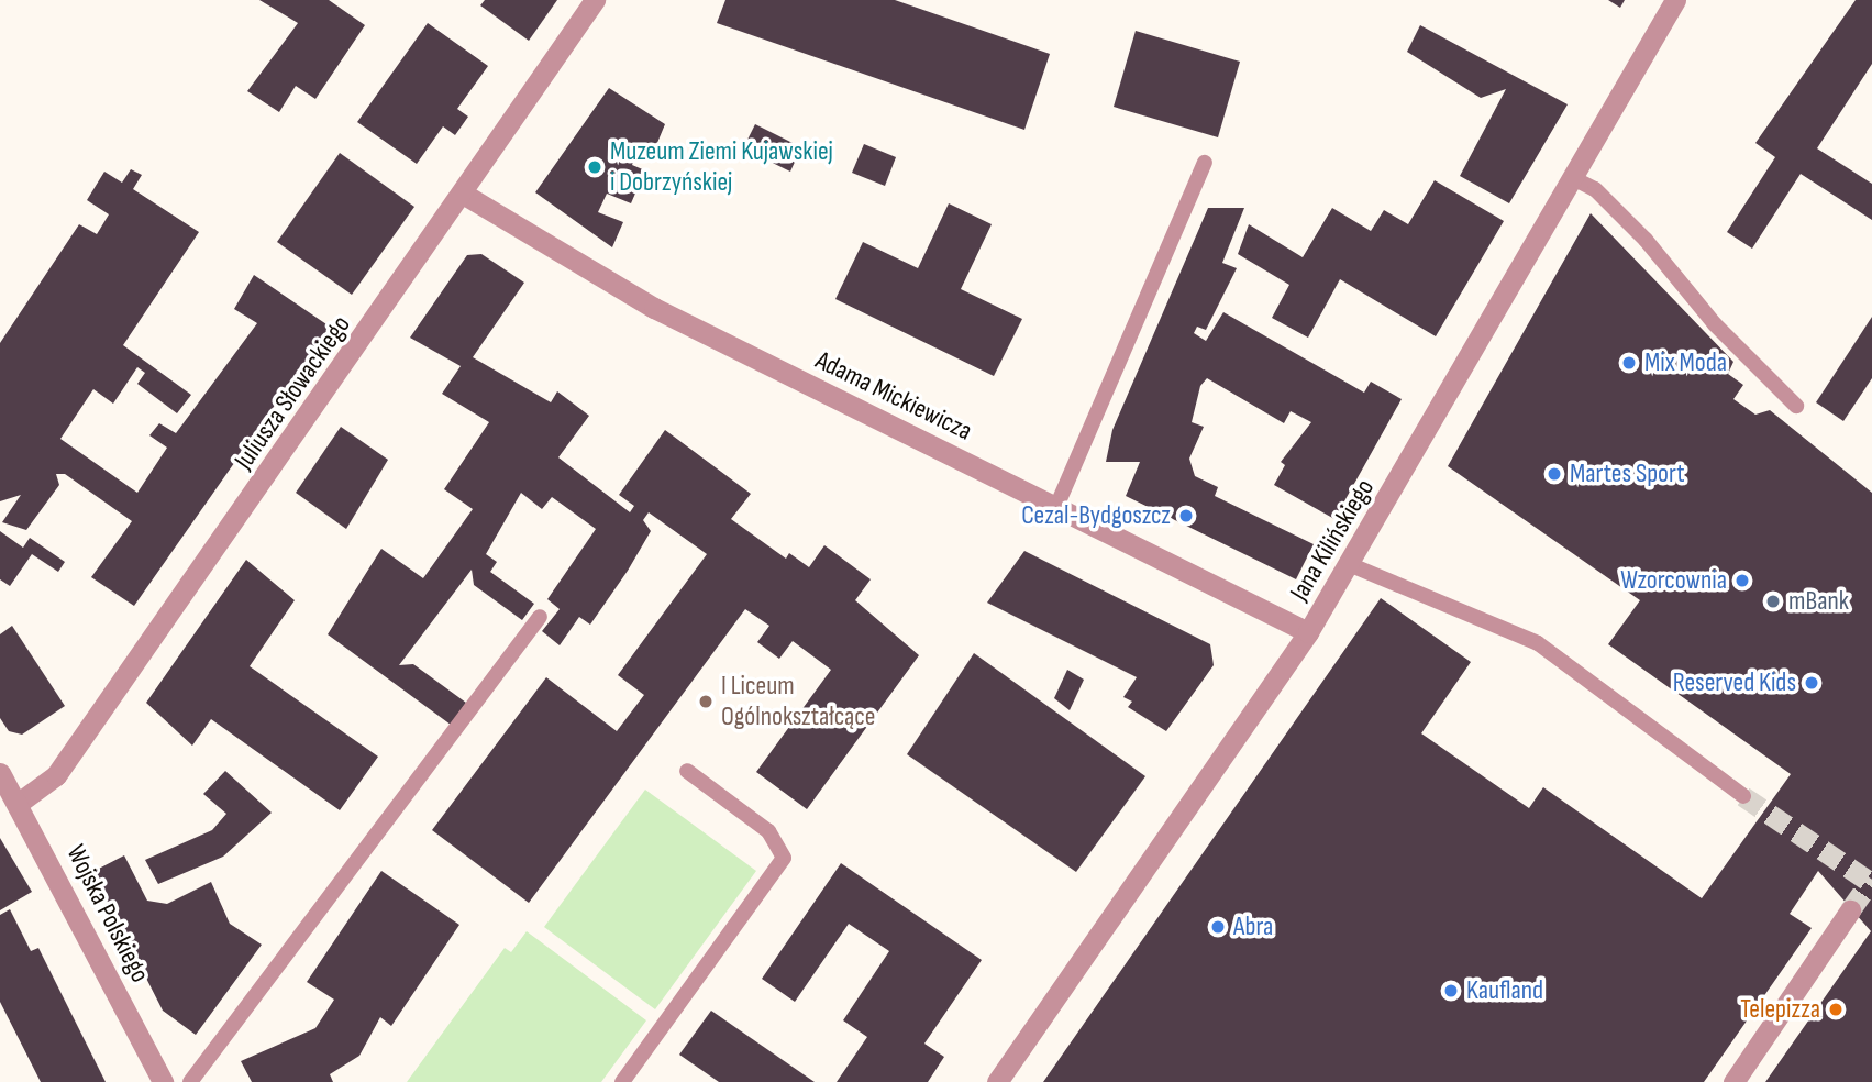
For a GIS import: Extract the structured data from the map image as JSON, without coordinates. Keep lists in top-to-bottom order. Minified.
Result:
{"streets":{"street":["Juliusza Słowackiego","Adama Mickiewicza","Jana Kilińskiego","Wojska Polskiego"]},"crossings":[["Juliusza Słowackiego","Adama Mickiewicza"],["Juliusza Słowackiego","Wojska Polskiego"],["Adama Mickiewicza","Jana Kilińskiego"]],"places":["Muzeum Ziemi Kujawskiej i Dobrzyńskiej","Mix Moda","Martes Sport","Cezal-Bydgoszcz","Wzorcownia","mBank","Reserved Kids","I Liceum Ogólnokształcące","Abra","Kaufland","Telepizza"]}
